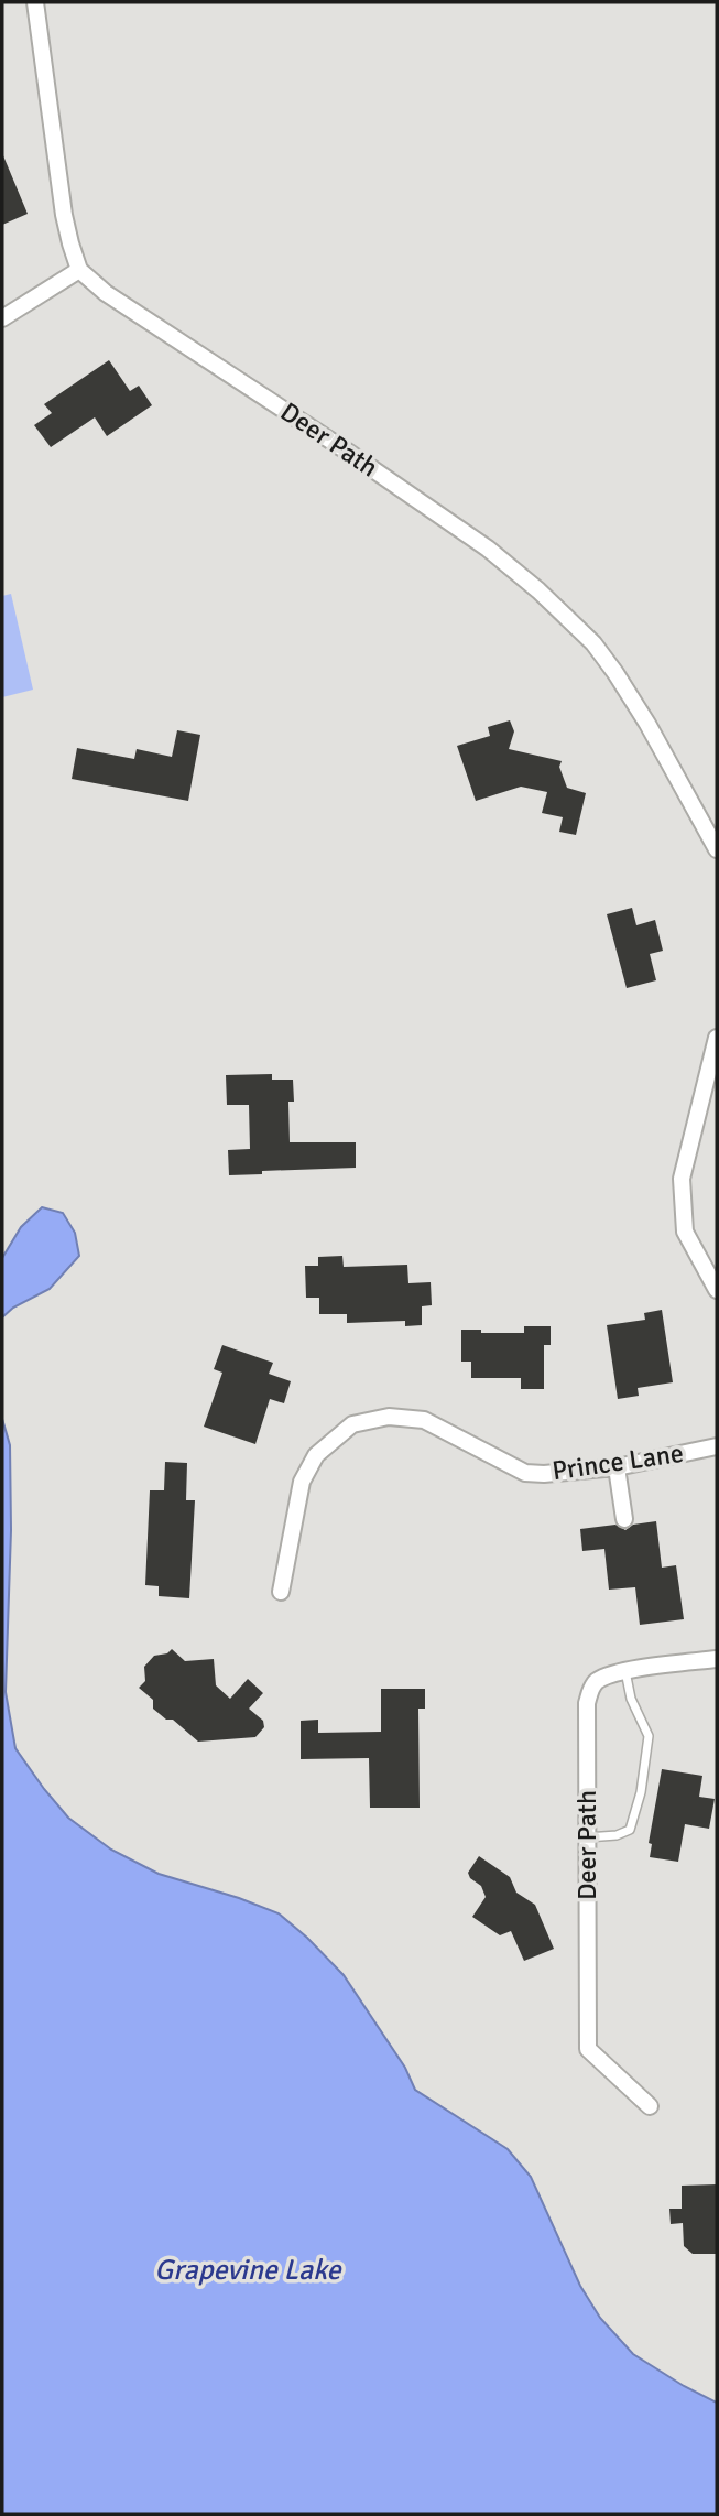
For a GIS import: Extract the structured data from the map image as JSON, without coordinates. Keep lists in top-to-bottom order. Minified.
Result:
{"streets":{"street":["Deer Path","Prince Lane"]},"water":["Grapevine Lake"]}
